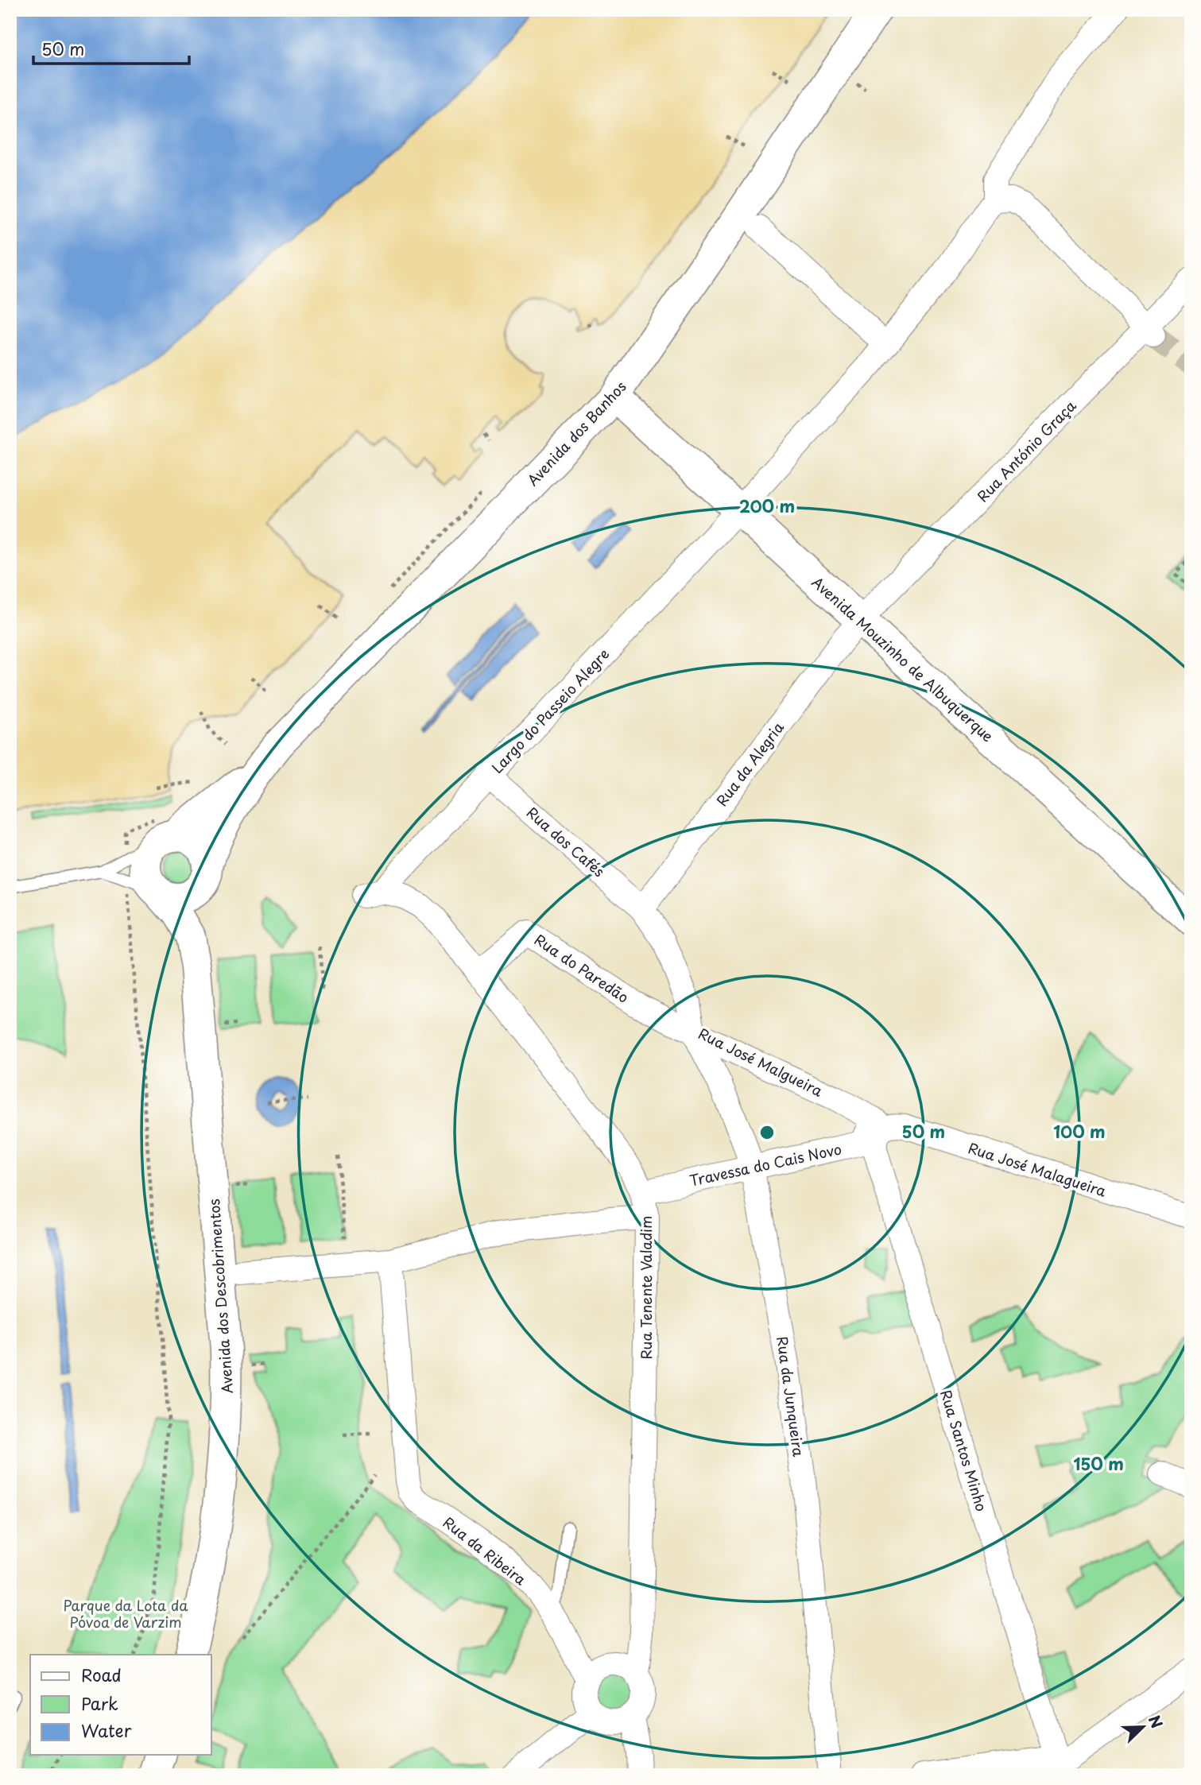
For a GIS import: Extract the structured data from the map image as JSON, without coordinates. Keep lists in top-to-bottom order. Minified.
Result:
{"streets":{"main road":["Avenida dos Banhos","Avenida Mouzinho de Albuquerque","Avenida dos Descobrimentos"],"street":["Rua António Graça","Largo do Passeio Alegre","Rua da Alegria","Rua dos Cafés","Rua do Paredão","Rua José Malgueira","Travessa do Cais Novo","Rua José Malagueira","Rua Tenente Valadim","Rua da Junqueira","Rua Santos Minho","Rua da Ribeira"]},"crossings":[["Avenida dos Banhos","Avenida Mouzinho de Albuquerque"],["Avenida dos Banhos","Avenida dos Descobrimentos"],["Rua António Graça","Avenida Mouzinho de Albuquerque"],["Rua António Graça","Rua da Alegria"],["Avenida Mouzinho de Albuquerque","Largo do Passeio Alegre"],["Avenida Mouzinho de Albuquerque","Rua da Alegria"],["Largo do Passeio Alegre","Rua dos Cafés"],["Largo do Passeio Alegre","Rua Tenente Valadim"],["Rua da Alegria","Rua dos Cafés"],["Rua da Alegria","Rua José Malgueira"],["Rua dos Cafés","Rua José Malgueira"],["Rua do Paredão","Rua José Malgueira"],["Rua do Paredão","Rua Tenente Valadim"],["Rua do Paredão","Rua da Junqueira"],["Rua José Malgueira","Travessa do Cais Novo"],["Rua José Malgueira","Rua José Malagueira"],["Rua José Malgueira","Rua da Junqueira"],["Rua José Malgueira","Rua Santos Minho"],["Travessa do Cais Novo","Rua José Malagueira"],["Travessa do Cais Novo","Rua Tenente Valadim"],["Travessa do Cais Novo","Rua da Junqueira"],["Travessa do Cais Novo","Rua Santos Minho"],["Rua José Malagueira","Rua Santos Minho"],["Rua Tenente Valadim","Rua da Ribeira"]],"parks":["Parque da Lota da Póvoa de Varzim"],"legend":["Road","Park","Water"],"scale_bar":"50 m","north":"top right","rings":["200 m","50 m","100 m","150 m"]}
